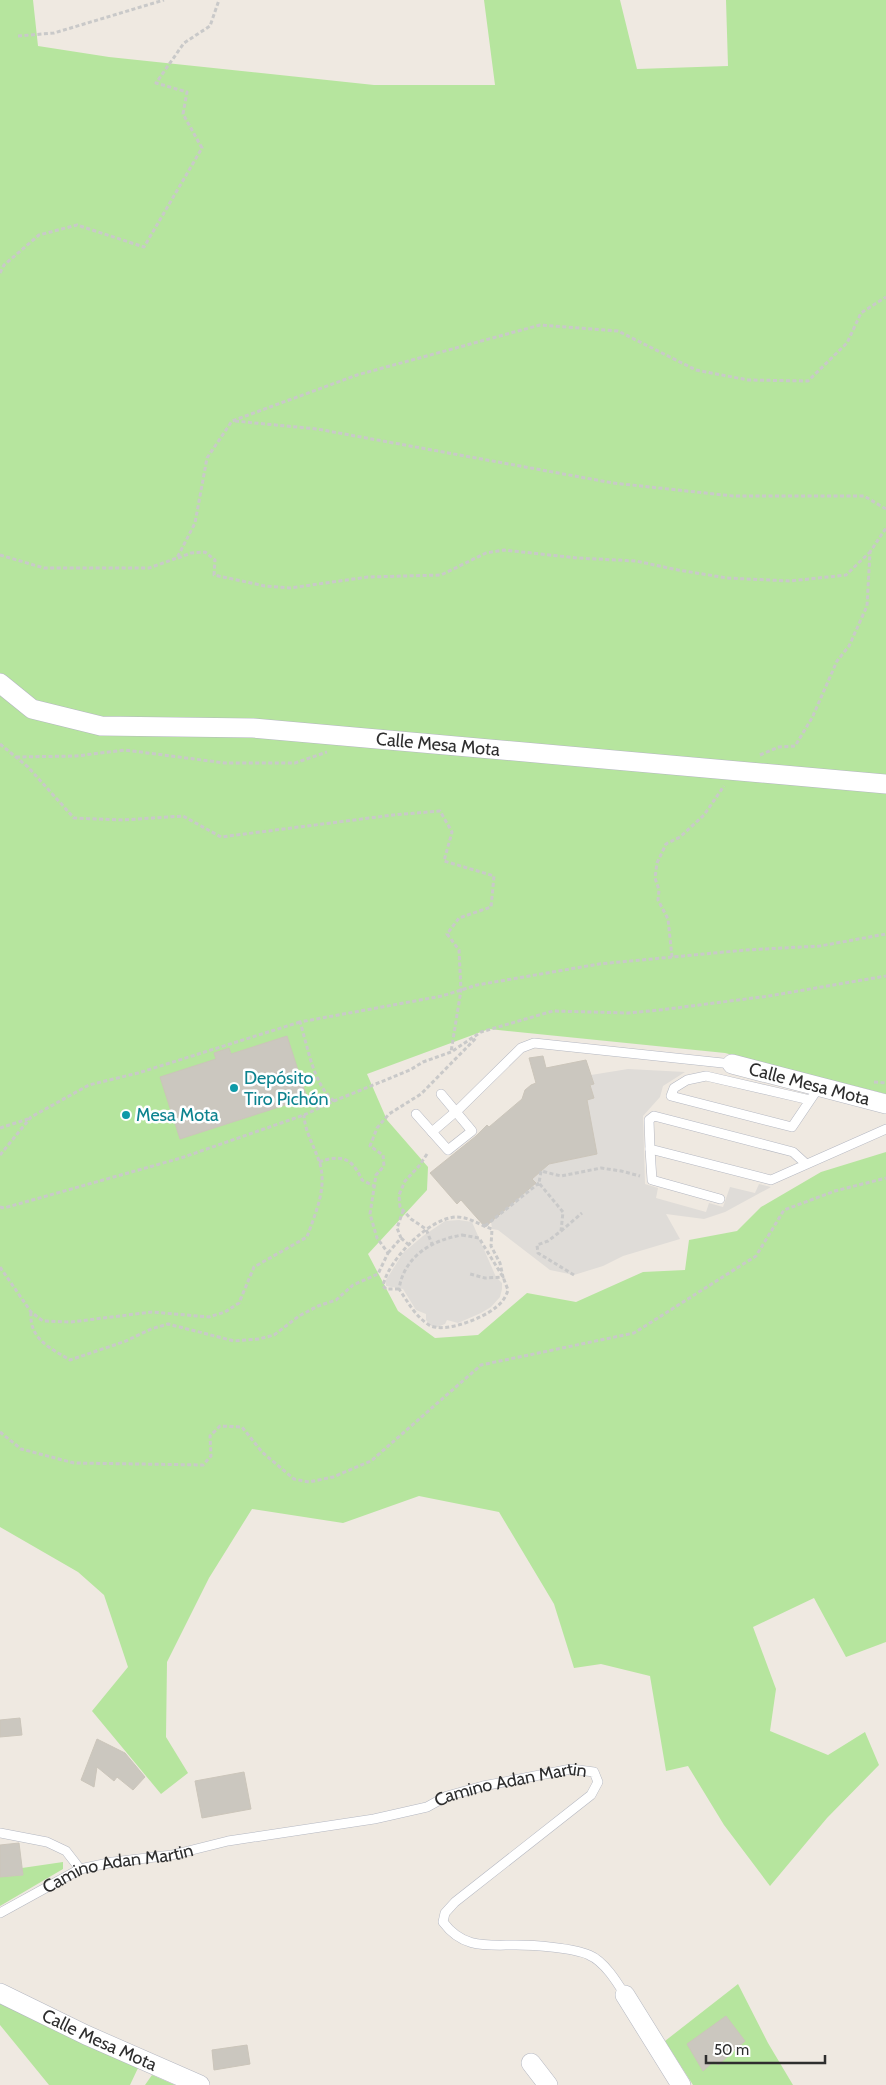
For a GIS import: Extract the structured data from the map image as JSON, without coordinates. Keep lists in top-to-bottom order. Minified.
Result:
{"streets":{"street":["Calle Mesa Mota","Camino Adan Martin"]},"places":["Depósito Tiro Pichón","Mesa Mota"],"scale_bar":"50 m"}
